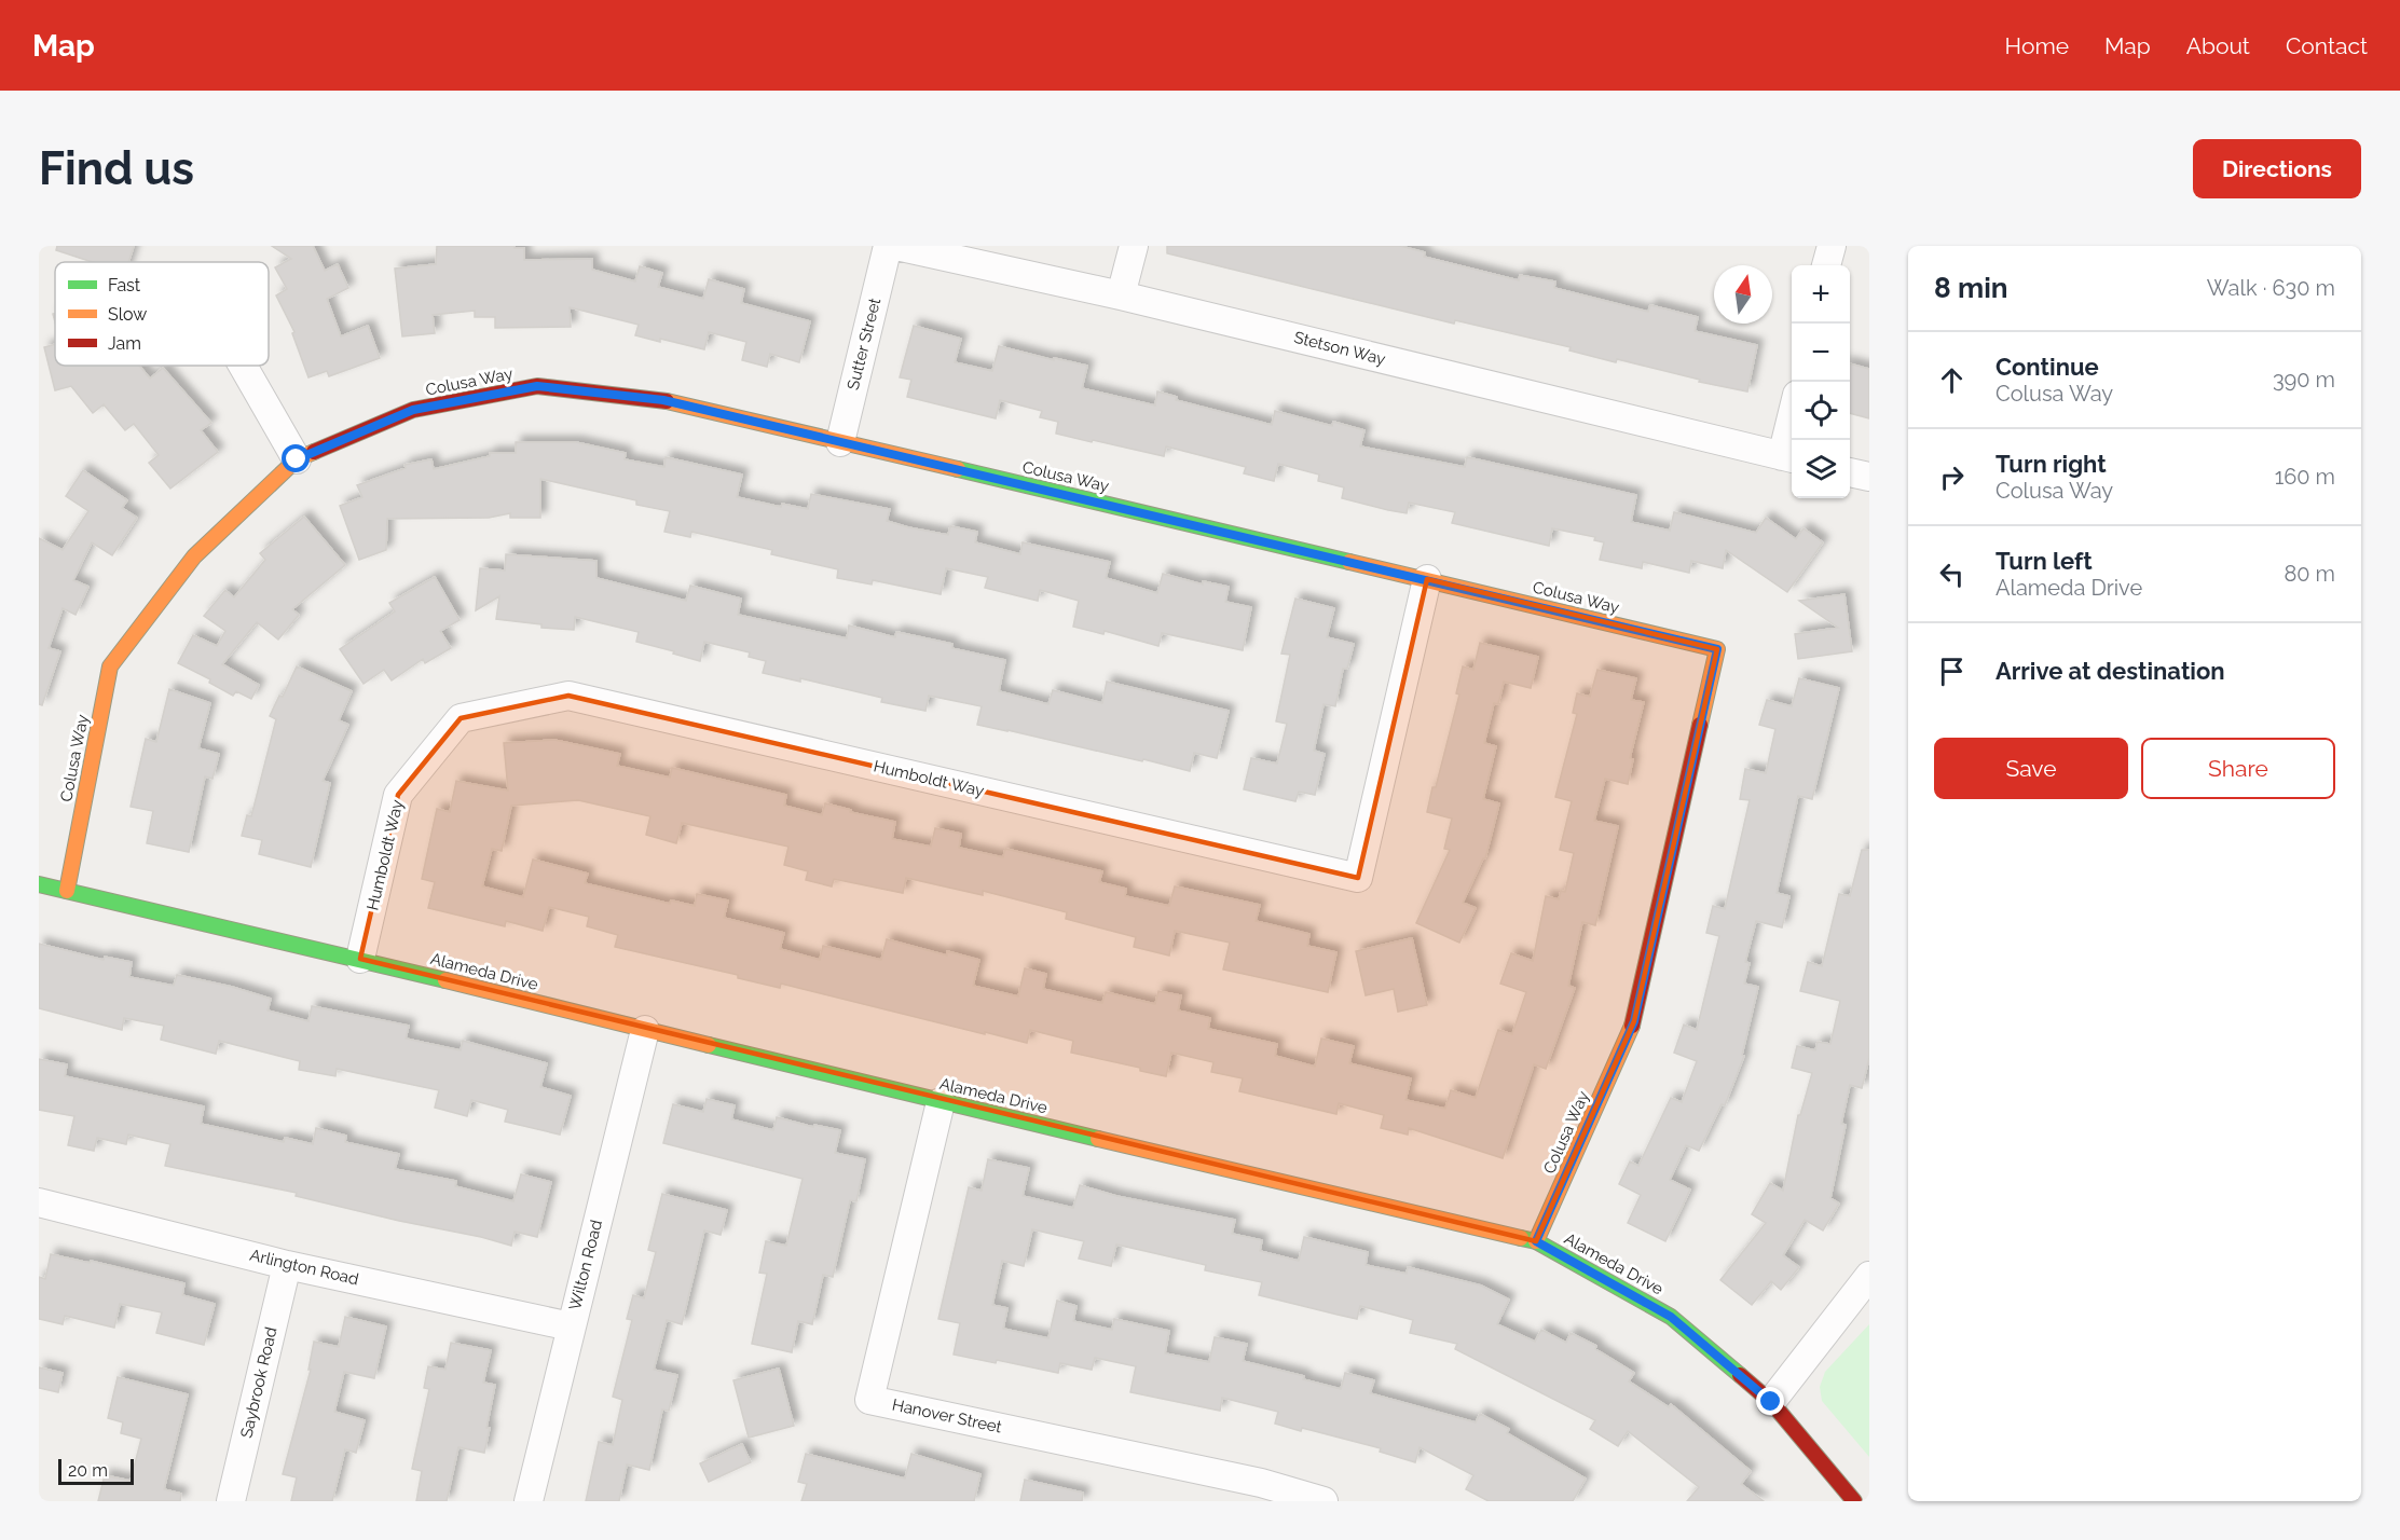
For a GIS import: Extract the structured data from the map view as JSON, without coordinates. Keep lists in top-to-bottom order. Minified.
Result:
{"streets":{"street":["Sutter Street","Stetson Way","Colusa Way","Humboldt Way","Alameda Drive","Wilton Road","Arlington Road","Saybrook Road","Hanover Street"]},"crossings":[["Sutter Street","Colusa Way"],["Colusa Way","Humboldt Way"],["Colusa Way","Alameda Drive"],["Humboldt Way","Alameda Drive"],["Alameda Drive","Wilton Road"],["Alameda Drive","Hanover Street"],["Wilton Road","Arlington Road"],["Arlington Road","Saybrook Road"]],"legend":["Fast","Slow","Jam"],"scale_bar":"20 m","north":"top","page":{"header":"Map","nav":["Home","Map","About","Contact"],"buttons":["Directions",["Save","Share"]],"title":"Find us","heading":["8 min","Walk · 630 m"],"map_buttons":["+","−"],"list":[["Continue","Colusa Way","390 m"],["Turn right","Colusa Way","160 m"],["Turn left","Alameda Drive","80 m"],"Arrive at destination"],"scale":"20 m"}}
